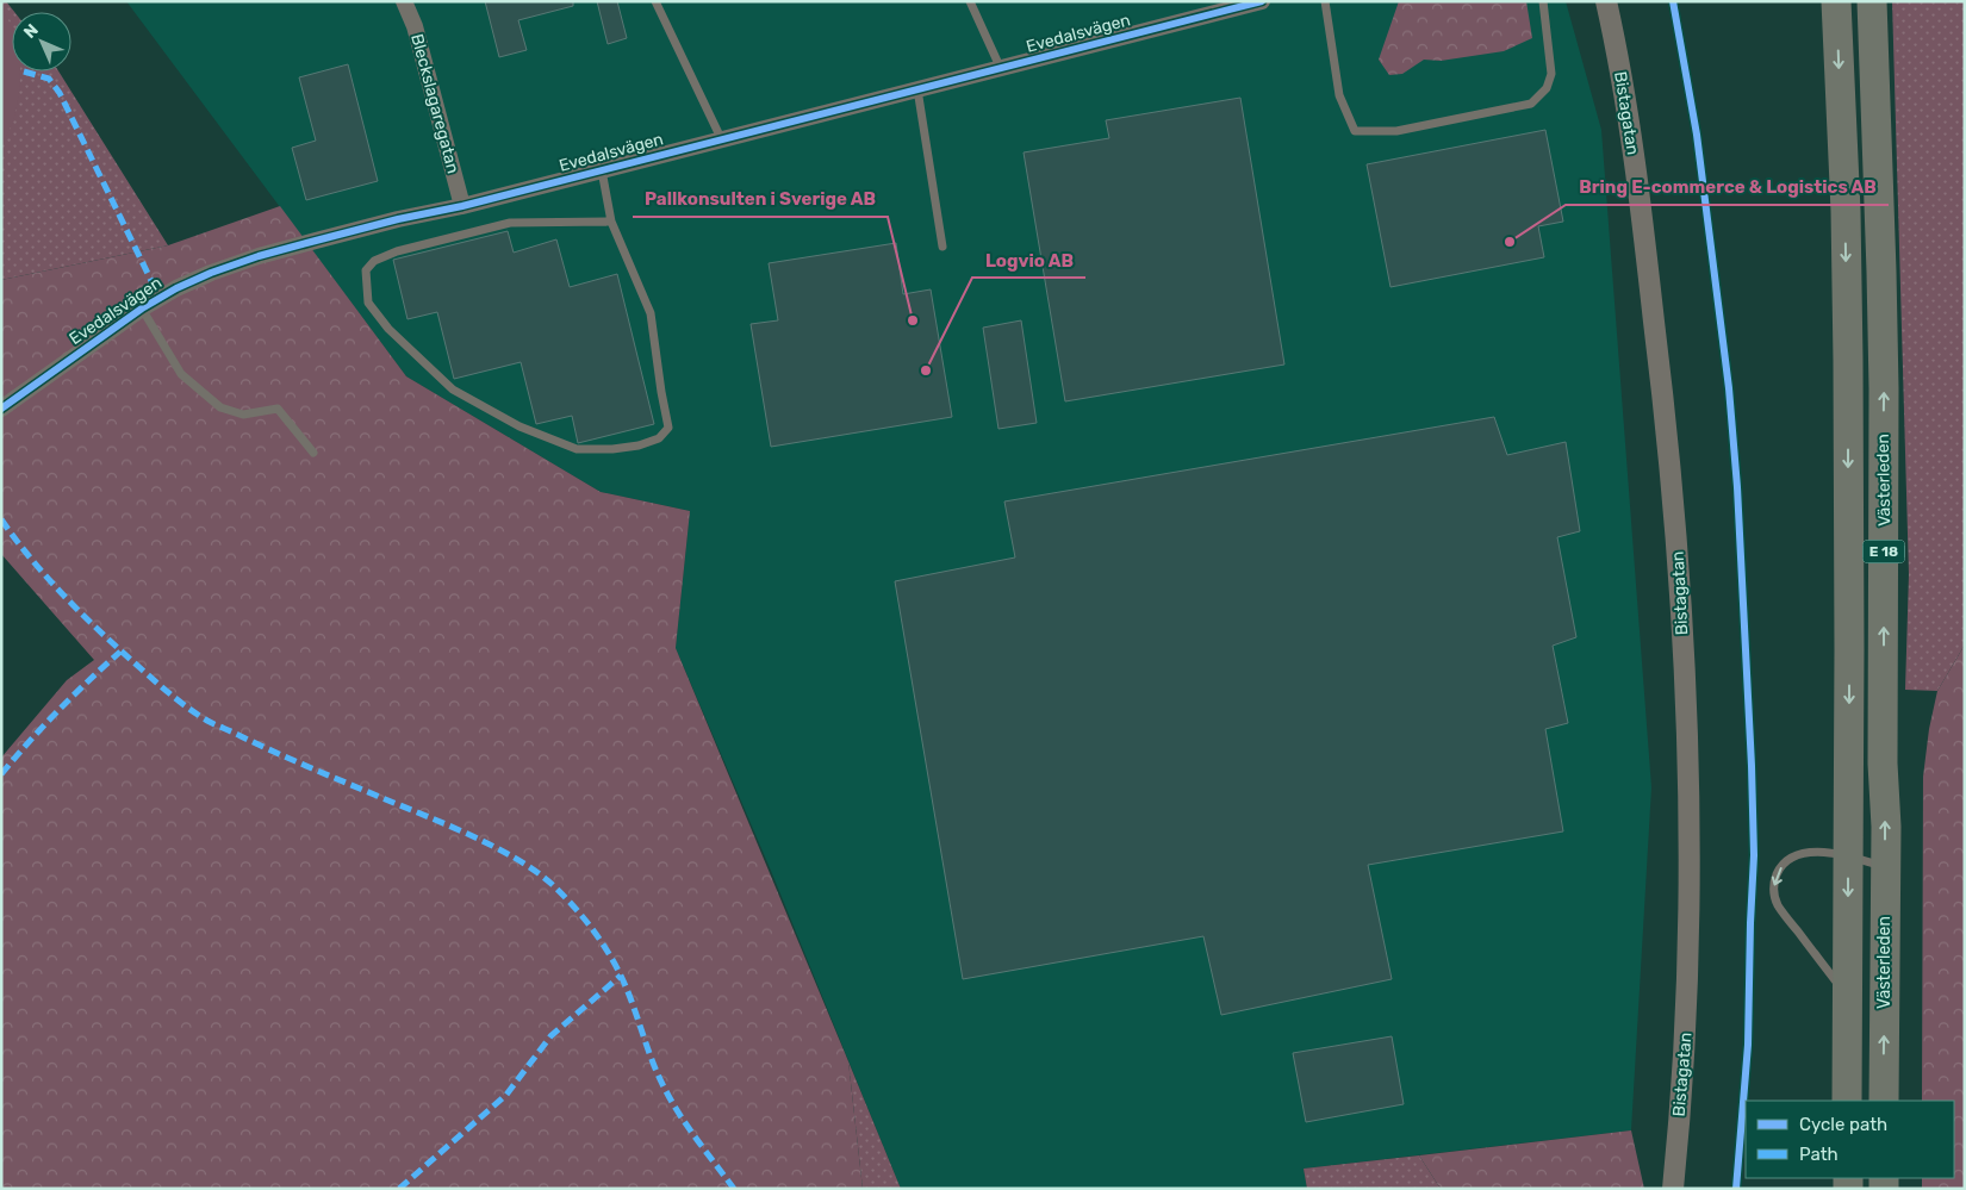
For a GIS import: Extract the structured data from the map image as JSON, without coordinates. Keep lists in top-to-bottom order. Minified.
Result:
{"streets":{"highway":["Västerleden","E 18"],"street":["Evedalsvägen","Bleckslagaregatan","Bistagatan"]},"crossings":[["Evedalsvägen","Bleckslagaregatan"]],"places":["Bring E-commerce & Logistics AB","Pallkonsulten i Sverige AB","Logvio AB"],"legend":["Cycle path","Path"],"north":"top left"}
